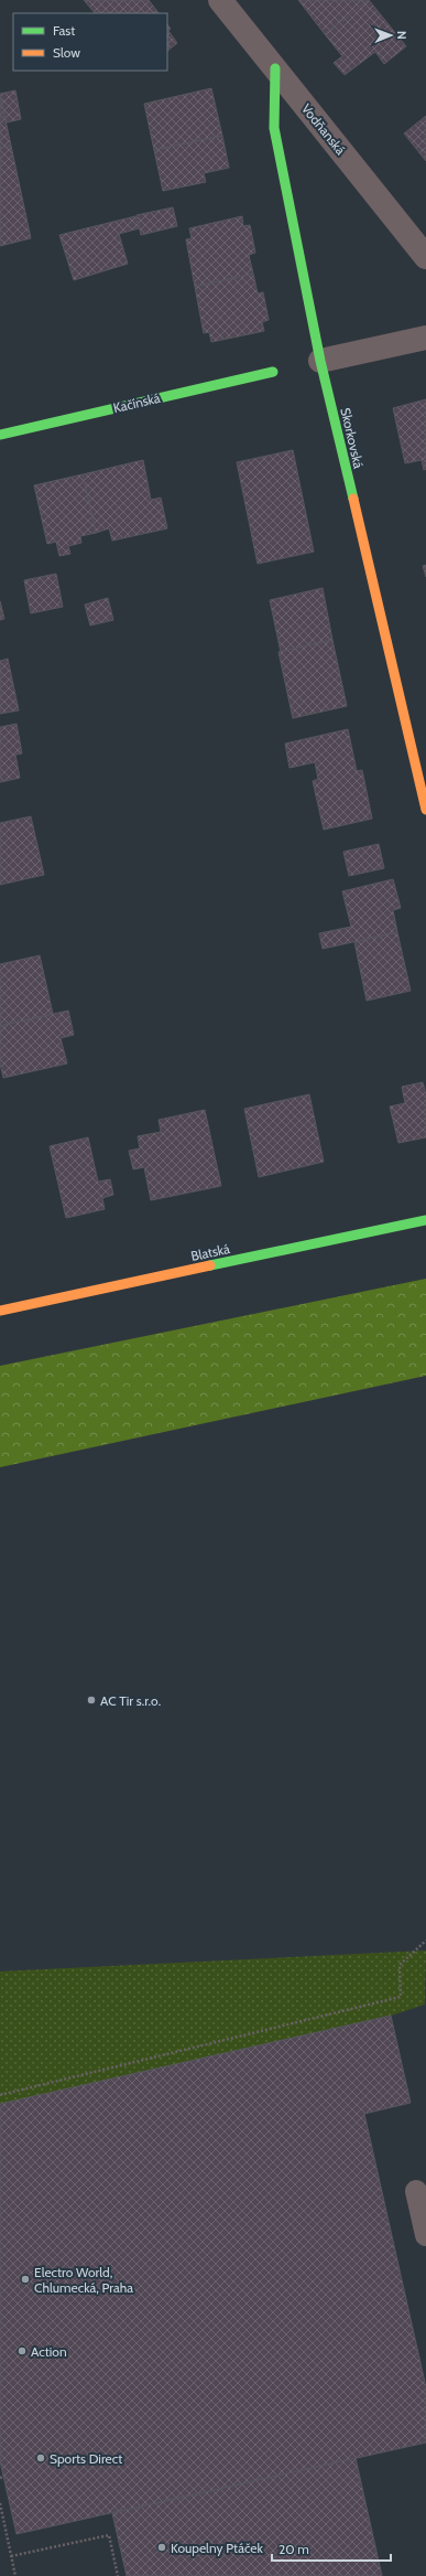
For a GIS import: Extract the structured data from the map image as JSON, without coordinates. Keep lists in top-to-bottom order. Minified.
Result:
{"streets":{"street":["Vodňanská","Kačínská","Skorkovská","Blatská"]},"crossings":[["Vodňanská","Skorkovská"]],"places":["AC Tir s.r.o.","Electro World, Chlumecká, Praha","Action","Sports Direct","Koupelny Ptáček"],"legend":["Fast","Slow"],"scale_bar":"20 m","north":"right"}
